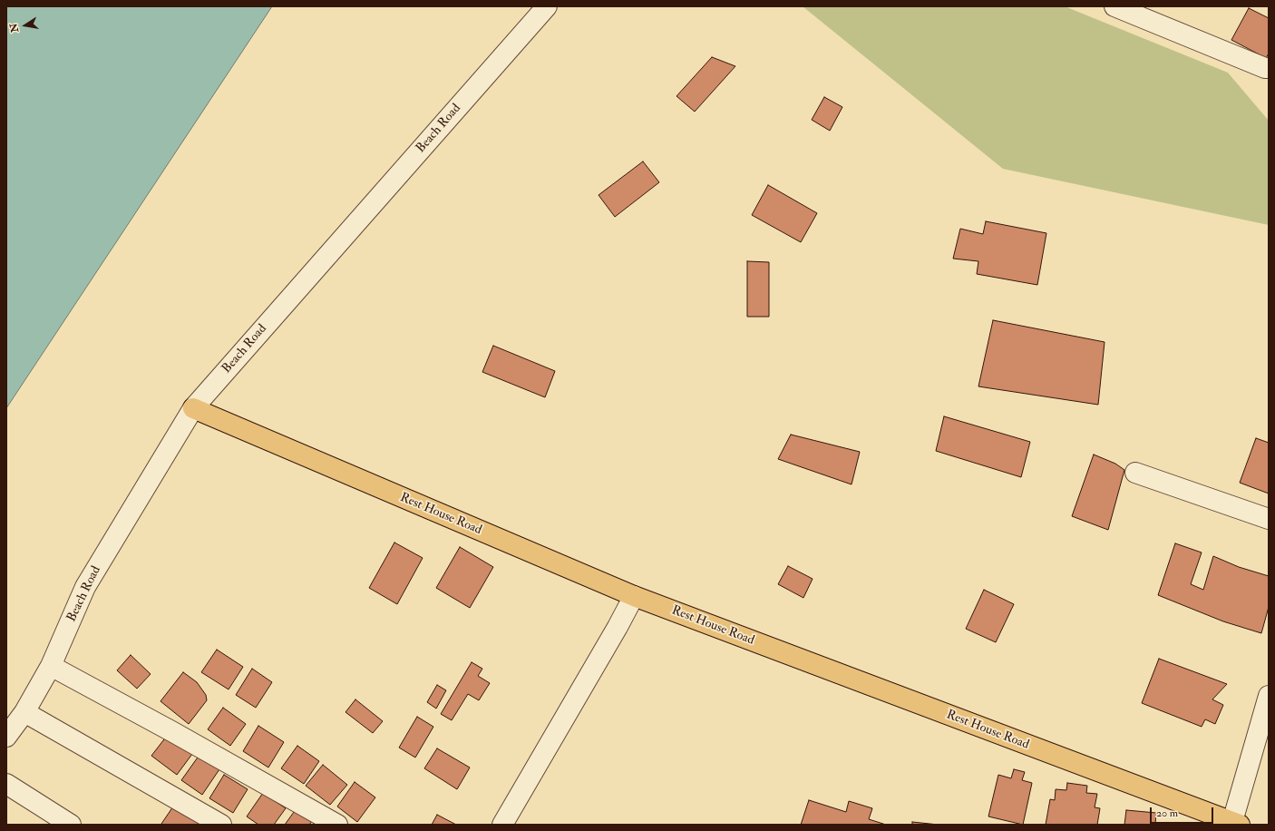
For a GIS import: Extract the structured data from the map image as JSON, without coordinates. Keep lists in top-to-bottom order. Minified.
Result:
{"streets":{"main road":["Rest House Road"],"street":["Beach Road"]},"crossings":[["Beach Road","Rest House Road"]],"scale_bar":"20 m","north":"left"}
